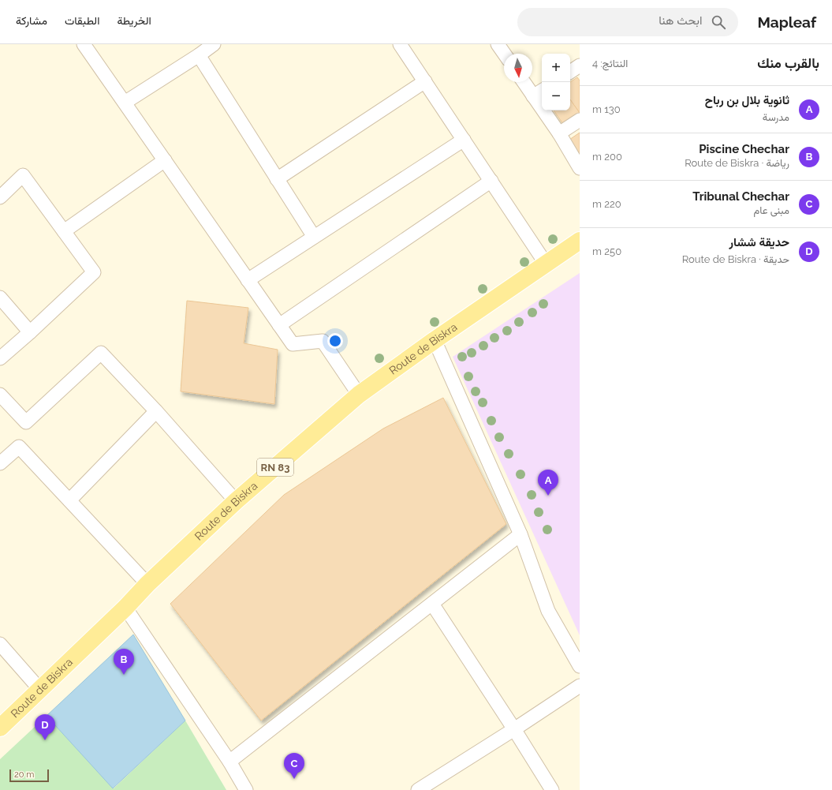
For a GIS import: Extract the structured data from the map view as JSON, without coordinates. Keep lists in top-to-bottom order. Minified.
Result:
{"streets":{"main road":["Route de Biskra","RN 83"]},"scale_bar":"20 m","north":"bottom","page":{"header":"Mapleaf","search":"ابحث هنا","nav":["الخريطة","الطبقات","مشاركة"],"heading":["بالقرب منك","النتائج: 4"],"map_buttons":["+","−"],"list":[{"mark":"A","name":"ثانوية بلال بن رباح","note":"مدرسة","value":"130 m"},{"mark":"B","name":"Piscine Chechar","note":"رياضة · Route de Biskra","value":"200 m"},{"mark":"C","name":"Tribunal Chechar","note":"مبنى عام","value":"220 m"},{"mark":"D","name":"حديقة ششار","note":"حديقة · Route de Biskra","value":"250 m"}],"pins":["A","B","D","C"],"scale":"20 m"}}
